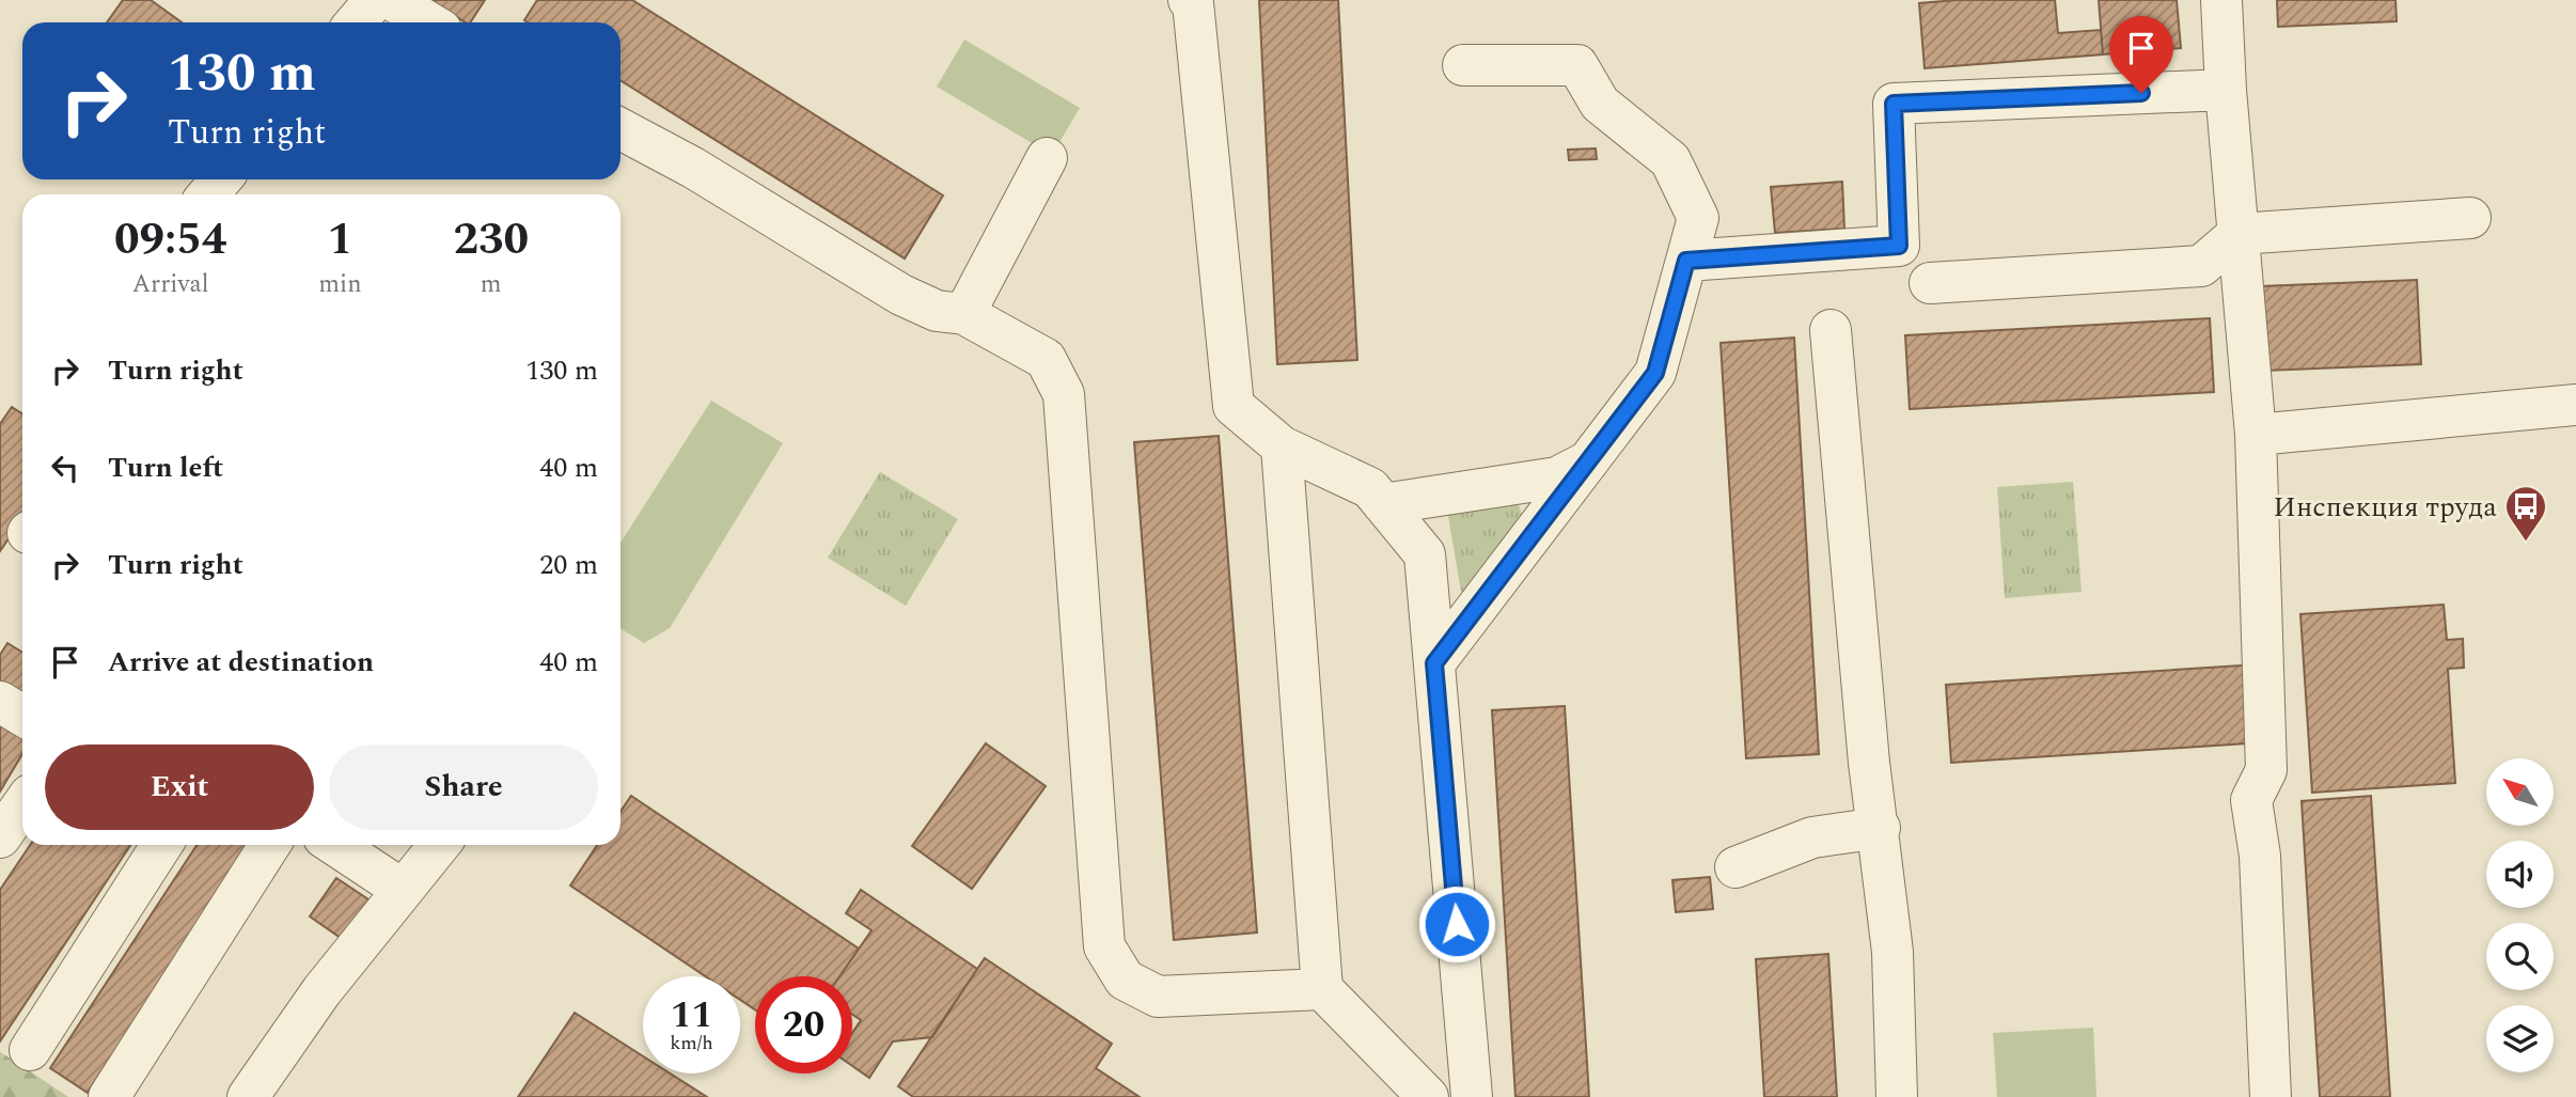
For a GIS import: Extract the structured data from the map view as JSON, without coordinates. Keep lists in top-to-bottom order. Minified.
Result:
{"places":{"bus stop":["Инспекция труда"]},"north":"top left","page":{"turn":["130 m","Turn right"],"eta":["09:54","Arrival","1","min","230","m"],"list":[{"name":"Turn right","value":"130 m"},{"name":"Turn left","value":"40 m"},{"name":"Turn right","value":"20 m"},{"name":"Arrive at destination","value":"40 m"}],"buttons":["Exit","Share"],"speed":"11 km/h","limit":"20"}}
